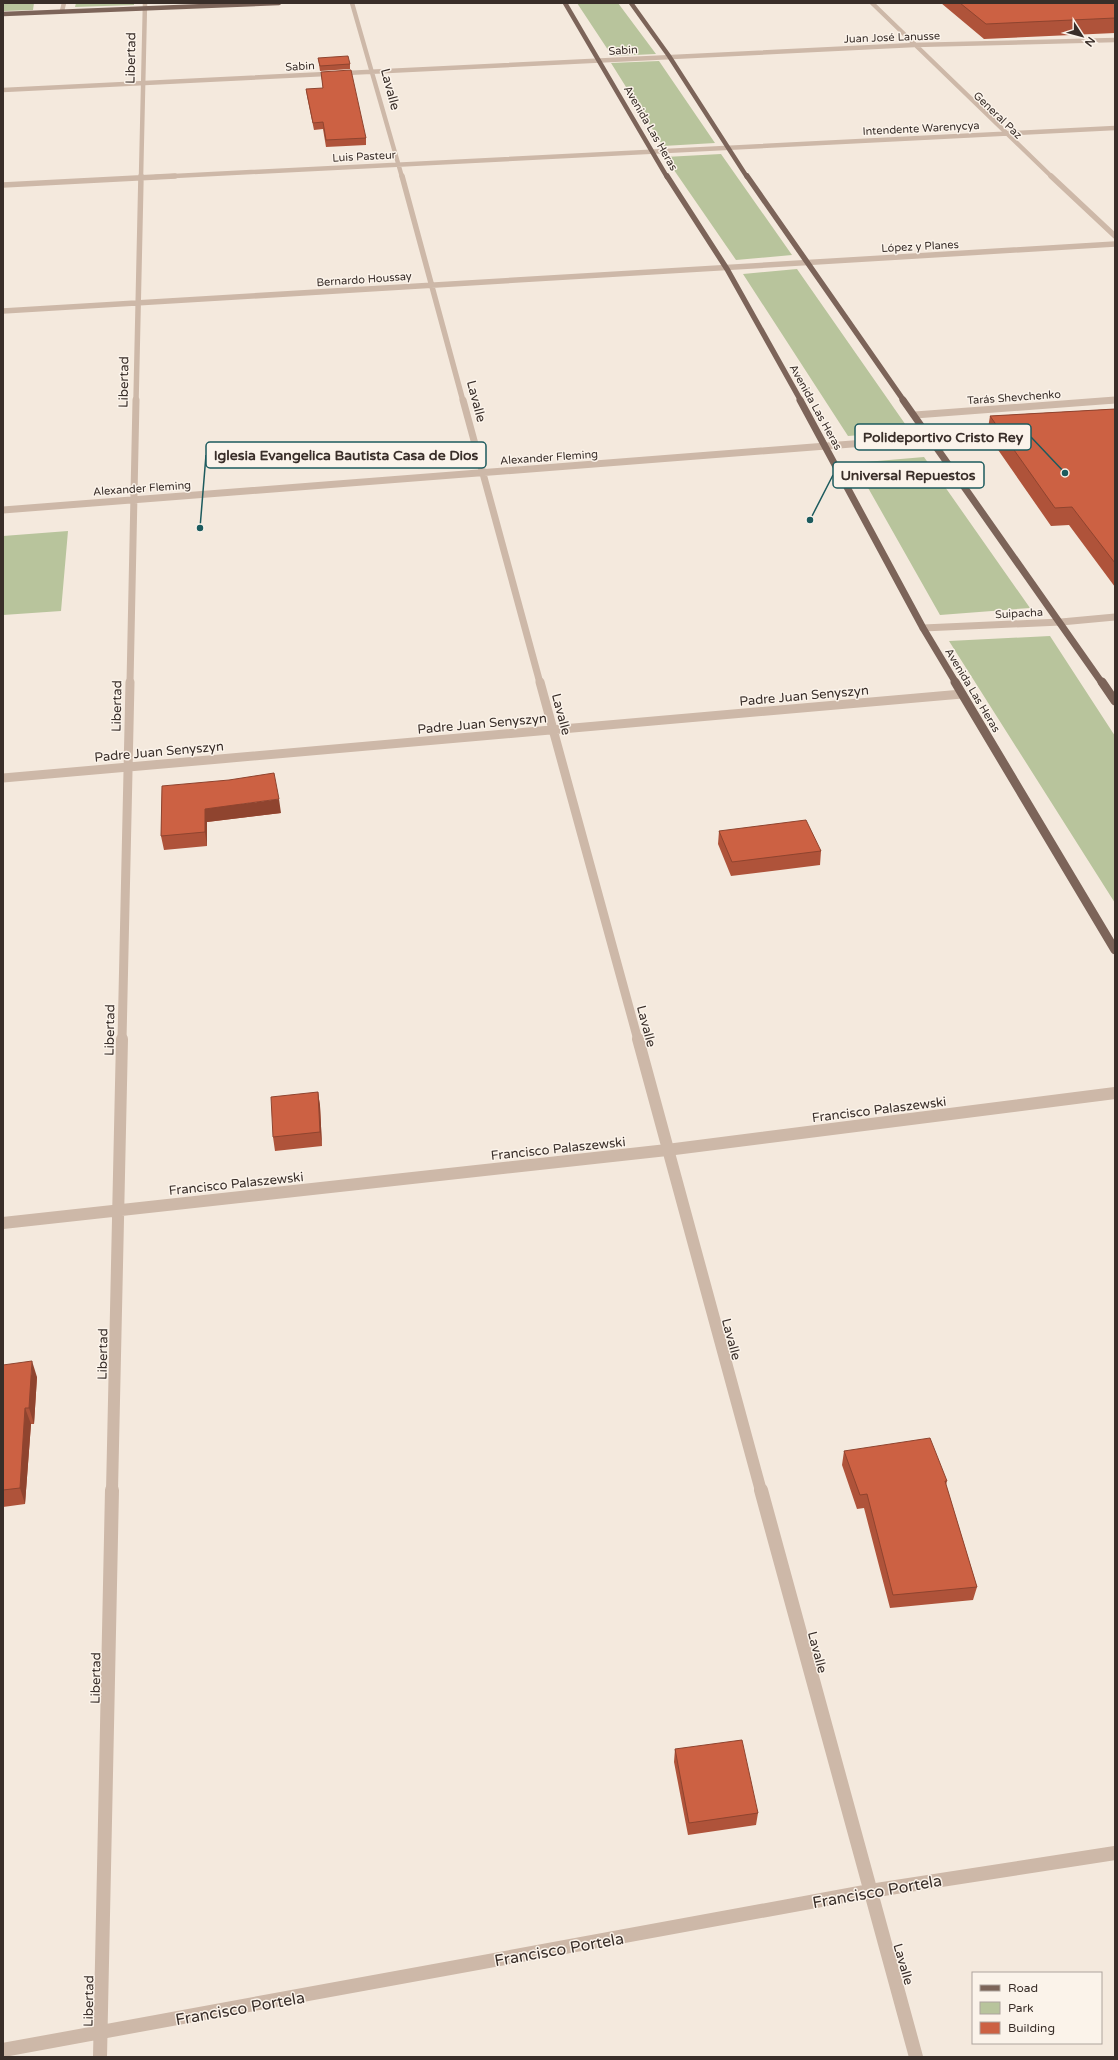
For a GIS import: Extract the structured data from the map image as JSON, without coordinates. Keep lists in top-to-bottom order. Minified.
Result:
{"streets":{"main road":["Avenida Las Heras"],"street":["Juan José Lanusse","Sabin","Libertad","Lavalle","General Paz","Intendente Warenycya","Luis Pasteur","López y Planes","Bernardo Houssay","Tarás Shevchenko","Alexander Fleming","Suipacha","Padre Juan Senyszyn","Francisco Palaszewski","Francisco Portela"]},"crossings":[["Juan José Lanusse","Sabin"],["Juan José Lanusse","General Paz"],["Sabin","Libertad"],["Sabin","Lavalle"],["Sabin","Avenida Las Heras"],["Libertad","Luis Pasteur"],["Libertad","Bernardo Houssay"],["Libertad","Alexander Fleming"],["Libertad","Padre Juan Senyszyn"],["Libertad","Francisco Palaszewski"],["Libertad","Francisco Portela"],["Lavalle","Luis Pasteur"],["Lavalle","Bernardo Houssay"],["Lavalle","Alexander Fleming"],["Lavalle","Padre Juan Senyszyn"],["Lavalle","Francisco Palaszewski"],["Lavalle","Francisco Portela"],["General Paz","Intendente Warenycya"],["Avenida Las Heras","Luis Pasteur"],["Avenida Las Heras","López y Planes"],["Avenida Las Heras","Bernardo Houssay"],["Avenida Las Heras","Alexander Fleming"],["Avenida Las Heras","Suipacha"],["Avenida Las Heras","Padre Juan Senyszyn"],["Intendente Warenycya","Luis Pasteur"],["López y Planes","Bernardo Houssay"]],"places":["Polideportivo Cristo Rey","Universal Repuestos","Iglesia Evangelica Bautista Casa de Dios"],"legend":["Road","Park","Building"],"north":"bottom right"}
